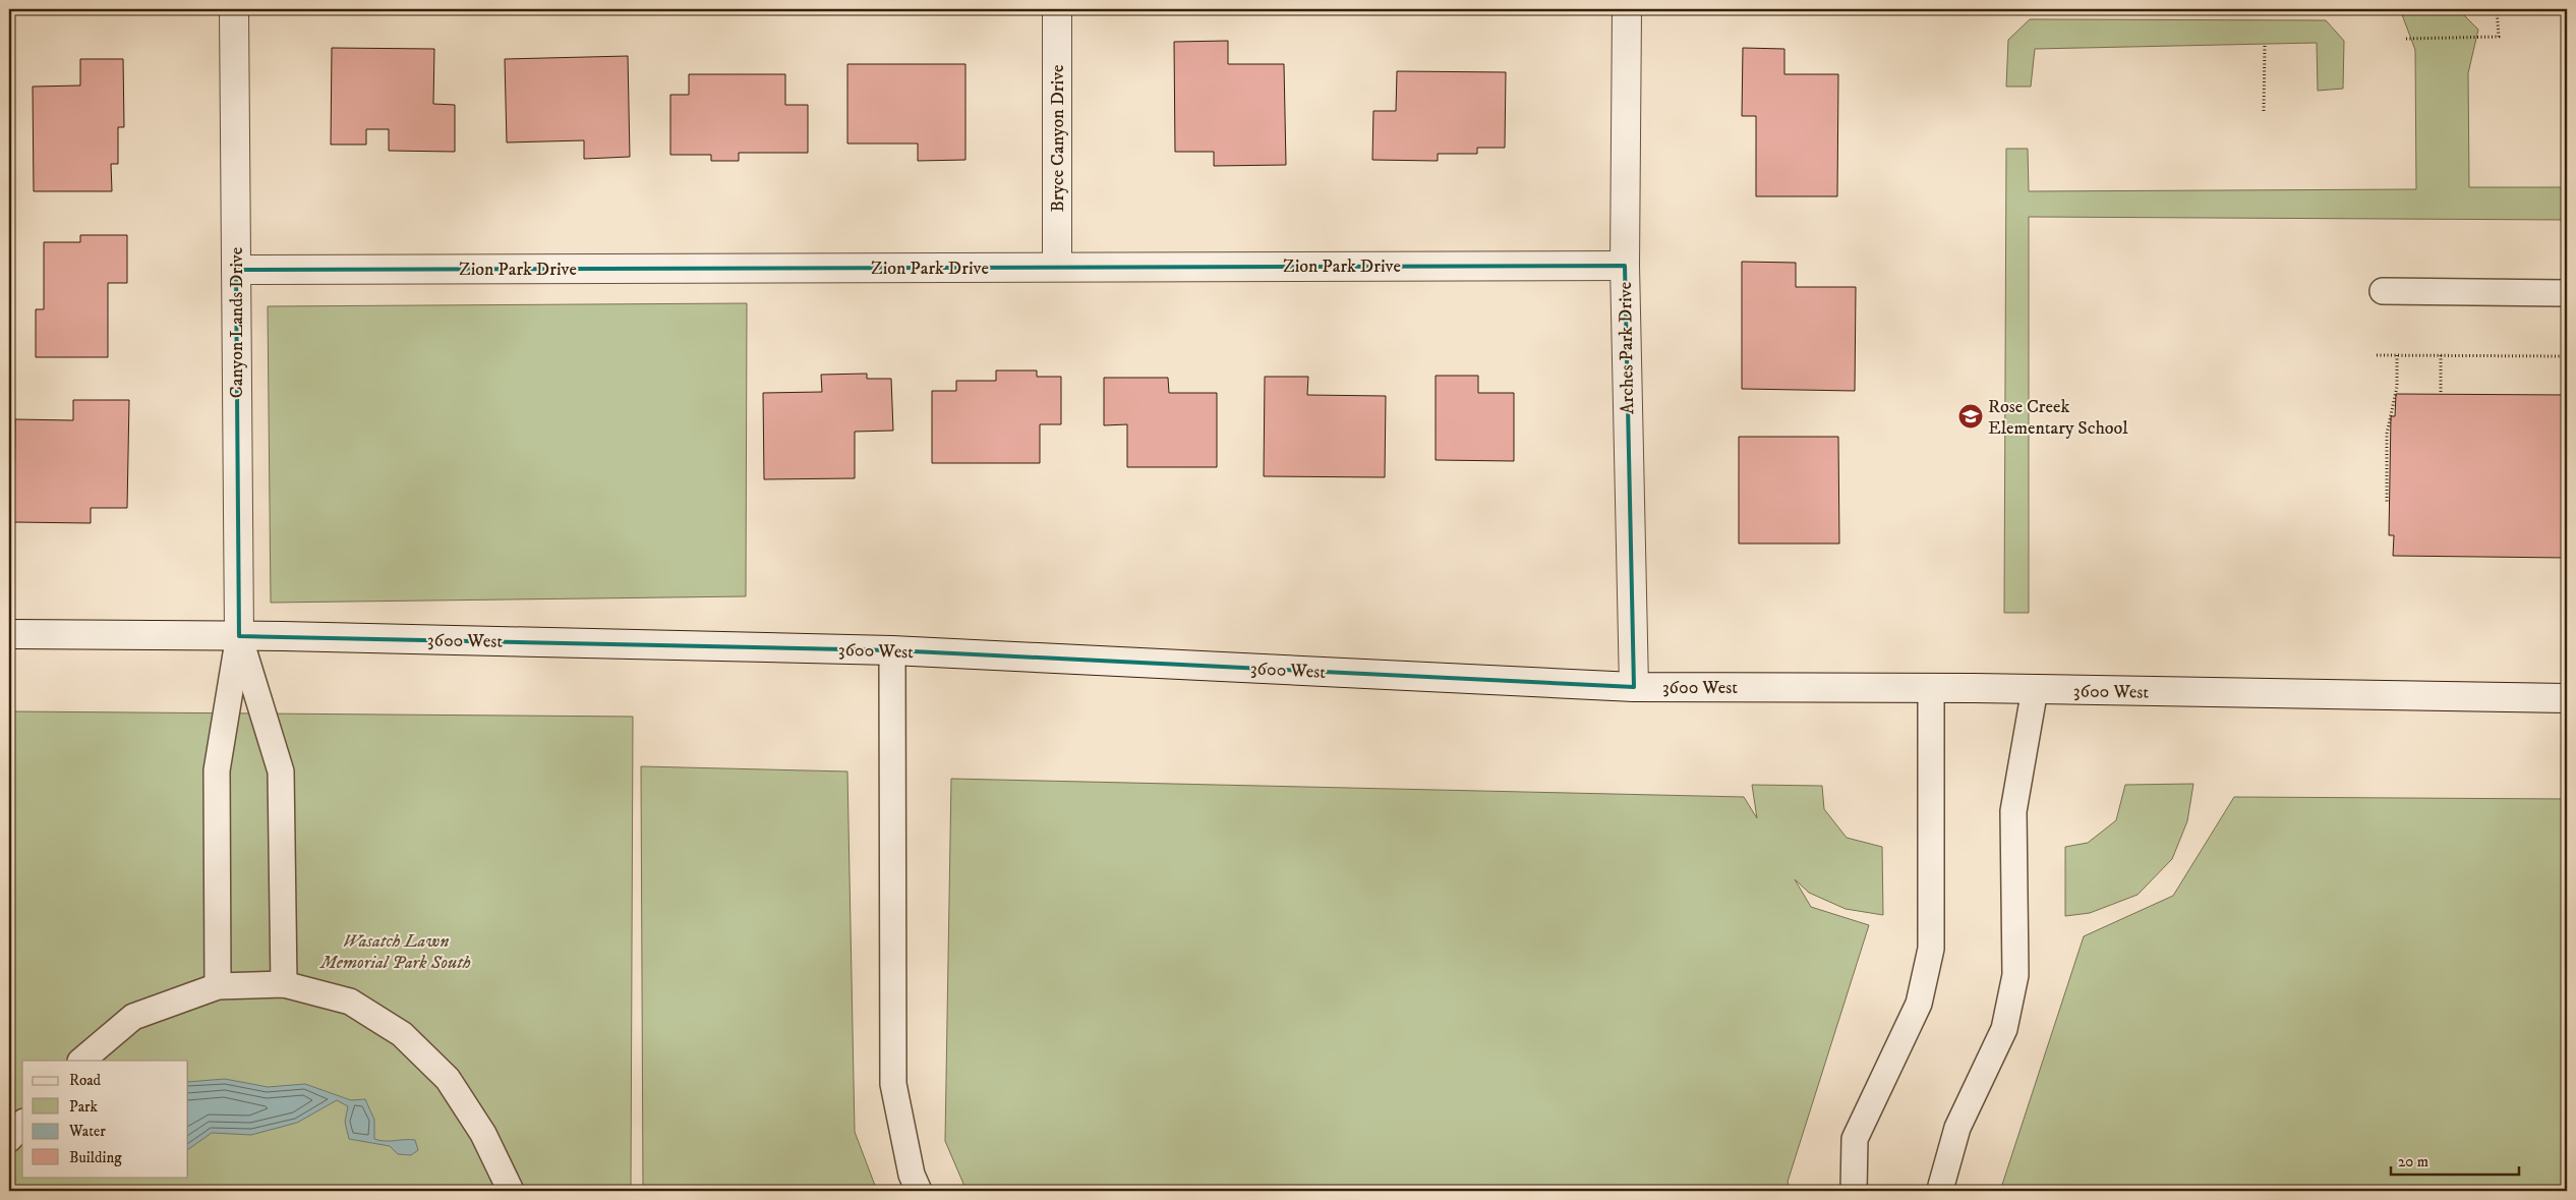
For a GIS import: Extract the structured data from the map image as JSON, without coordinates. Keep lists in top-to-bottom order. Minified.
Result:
{"streets":{"street":["Bryce Canyon Drive","Zion Park Drive","Canyon Lands Drive","Arches Park Drive","3600 West"]},"crossings":[["Bryce Canyon Drive","Zion Park Drive"],["Zion Park Drive","Canyon Lands Drive"],["Zion Park Drive","Arches Park Drive"],["Canyon Lands Drive","3600 West"],["Arches Park Drive","3600 West"]],"parks":["Wasatch Lawn Memorial Park South"],"places":{"school or university":["Rose Creek Elementary School"]},"legend":["Road","Park","Water","Building"],"scale_bar":"20 m"}
